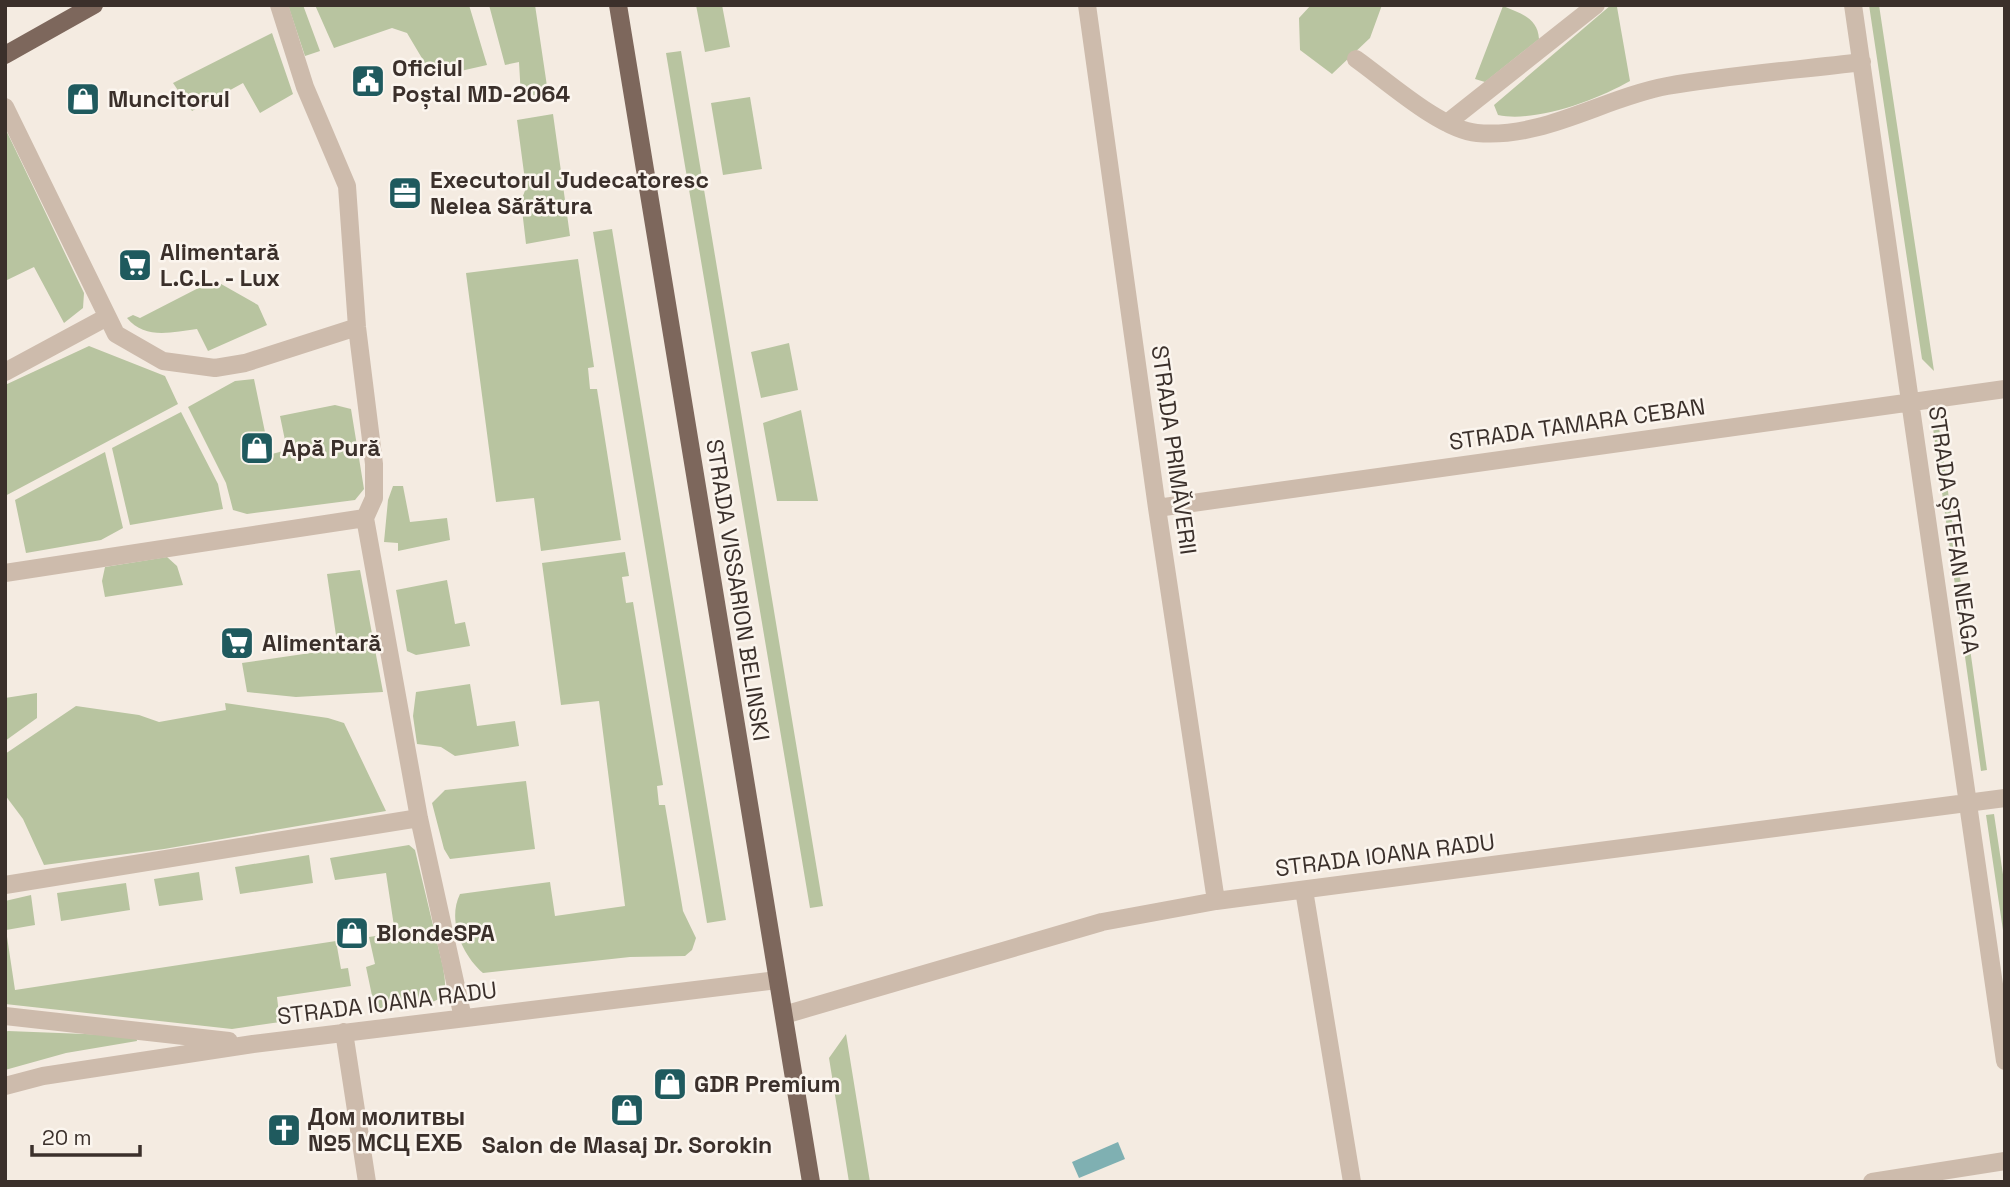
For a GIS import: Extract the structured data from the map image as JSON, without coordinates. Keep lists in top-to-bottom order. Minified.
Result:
{"streets":{"main road":["STRADA VISSARION BELINSKI"],"street":["STRADA TAMARA CEBAN","STRADA PRIMĂVERII","STRADA ȘTEFAN NEAGA","STRADA IOANA RADU"]},"crossings":[["STRADA TAMARA CEBAN","STRADA PRIMĂVERII"],["STRADA TAMARA CEBAN","STRADA ȘTEFAN NEAGA"],["STRADA PRIMĂVERII","STRADA IOANA RADU"],["STRADA ȘTEFAN NEAGA","STRADA IOANA RADU"],["STRADA VISSARION BELINSKI","STRADA IOANA RADU"]],"places":{"public building":["Oficiul Poștal MD-2064"],"shop":["Muncitorul","Apă Pură","BlondeSPA","GDR Premium","Salon de Masaj Dr. Sorokin"],"office":["Executorul Judecatoresc Nelea Sărătura"],"supermarket":["Alimentară L.C.L. - Lux","Alimentară"],"church":["Дом молитвы №5 МСЦ ЕХБ"]},"scale_bar":"20 m"}
